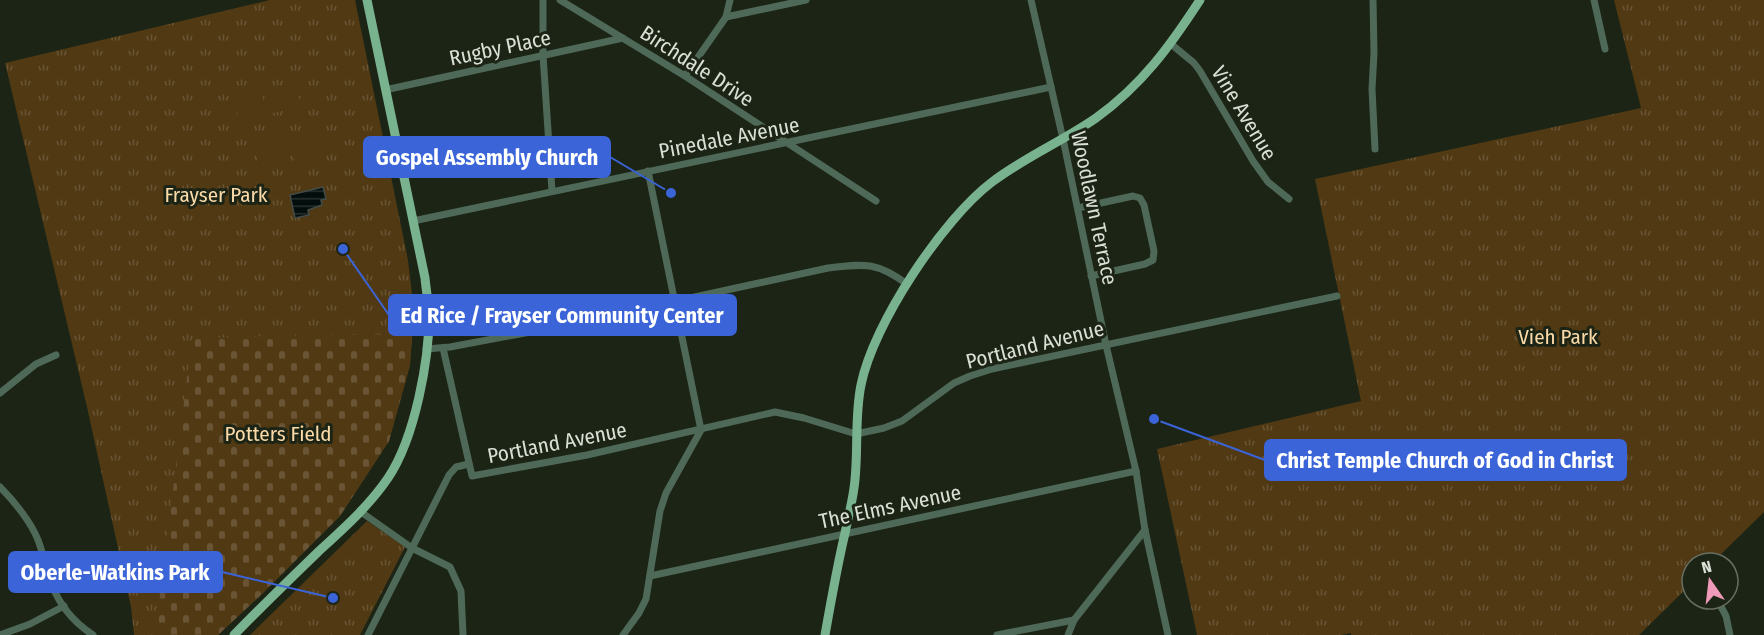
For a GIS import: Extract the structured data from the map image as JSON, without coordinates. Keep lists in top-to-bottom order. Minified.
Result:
{"streets":{"street":["Rugby Place","Birchdale Drive","Vine Avenue","Pinedale Avenue","Woodlawn Terrace","Portland Avenue","The Elms Avenue"]},"crossings":[["Rugby Place","Birchdale Drive"],["Birchdale Drive","Pinedale Avenue"],["Pinedale Avenue","Woodlawn Terrace"],["Woodlawn Terrace","Portland Avenue"],["Woodlawn Terrace","The Elms Avenue"]],"parks":["Frayser Park","Vieh Park","Potters Field"],"places":["Gospel Assembly Church","Ed Rice / Frayser Community Center","Christ Temple Church of God in Christ","Oberle-Watkins Park"],"north":"top"}
